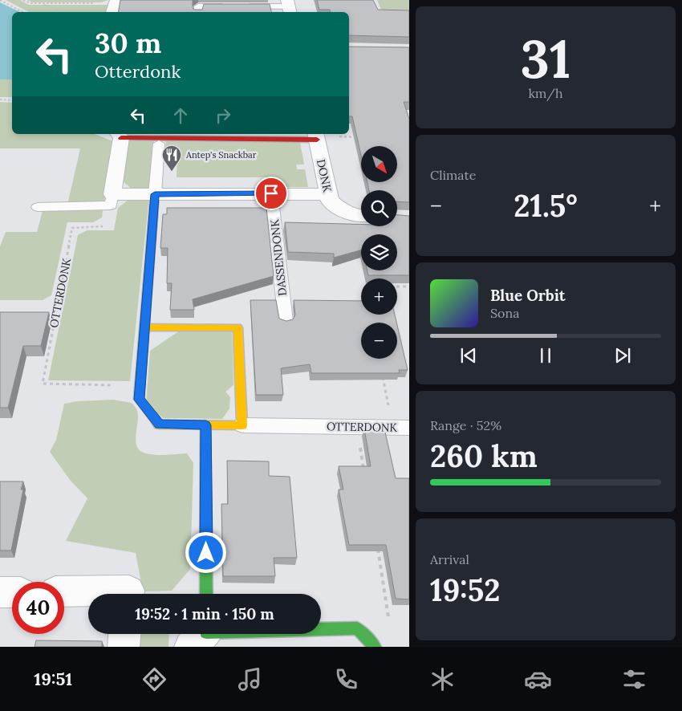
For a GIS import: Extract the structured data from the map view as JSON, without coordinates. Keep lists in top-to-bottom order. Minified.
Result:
{"streets":{"street":["DONK","OTTERDONK"],"lane":["DASSENDONK"]},"places":{"restaurant":["Antep's Snackbar"]},"north":"bottom right","page":{"tile":[["31","km/h"],"Climate",["Range · 52%","260 km"],["Arrival","19:52"]],"turn":["30 m","Otterdonk"],"map_buttons":["+","−"],"heat":["−","21.5°","+"],"song":["Blue Orbit","Sona"],"limit":"40","trip":"19:52 · 1 min · 150 m","tabs":"19:51"}}
